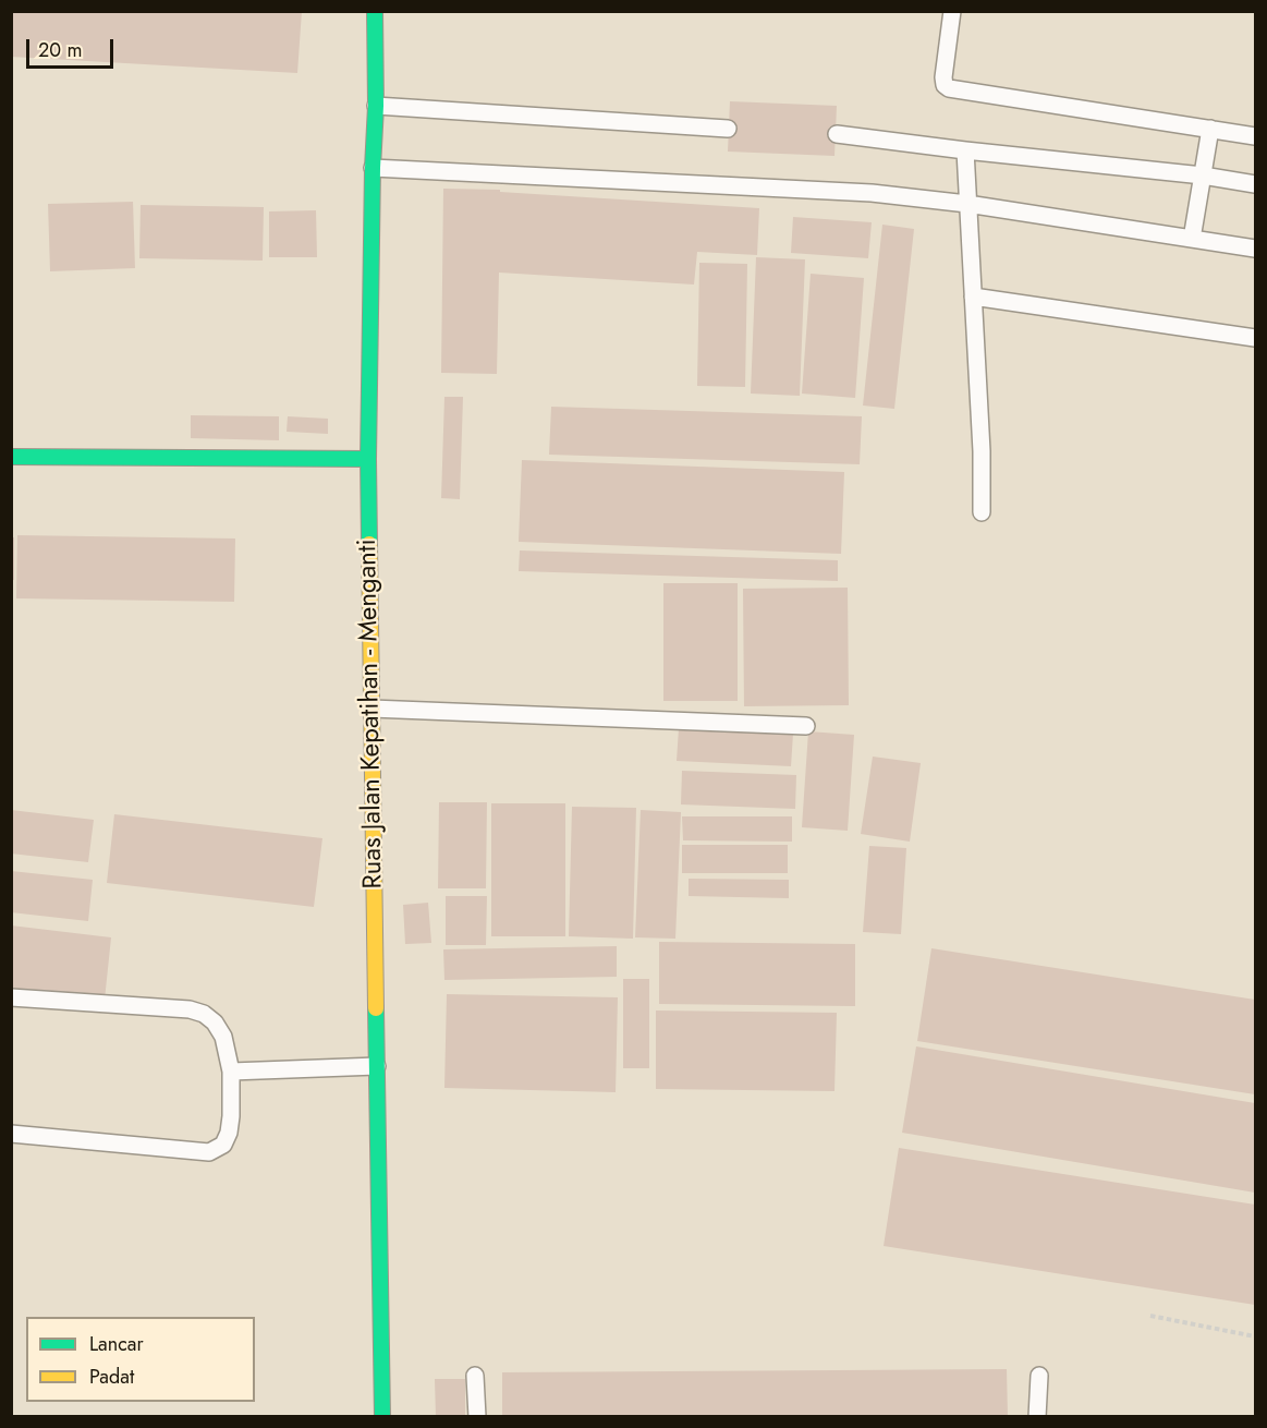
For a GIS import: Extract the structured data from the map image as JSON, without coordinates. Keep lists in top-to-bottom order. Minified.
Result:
{"streets":{"main road":["Ruas Jalan Kepatihan - Menganti"]},"legend":["Lancar","Padat"],"scale_bar":"20 m"}
